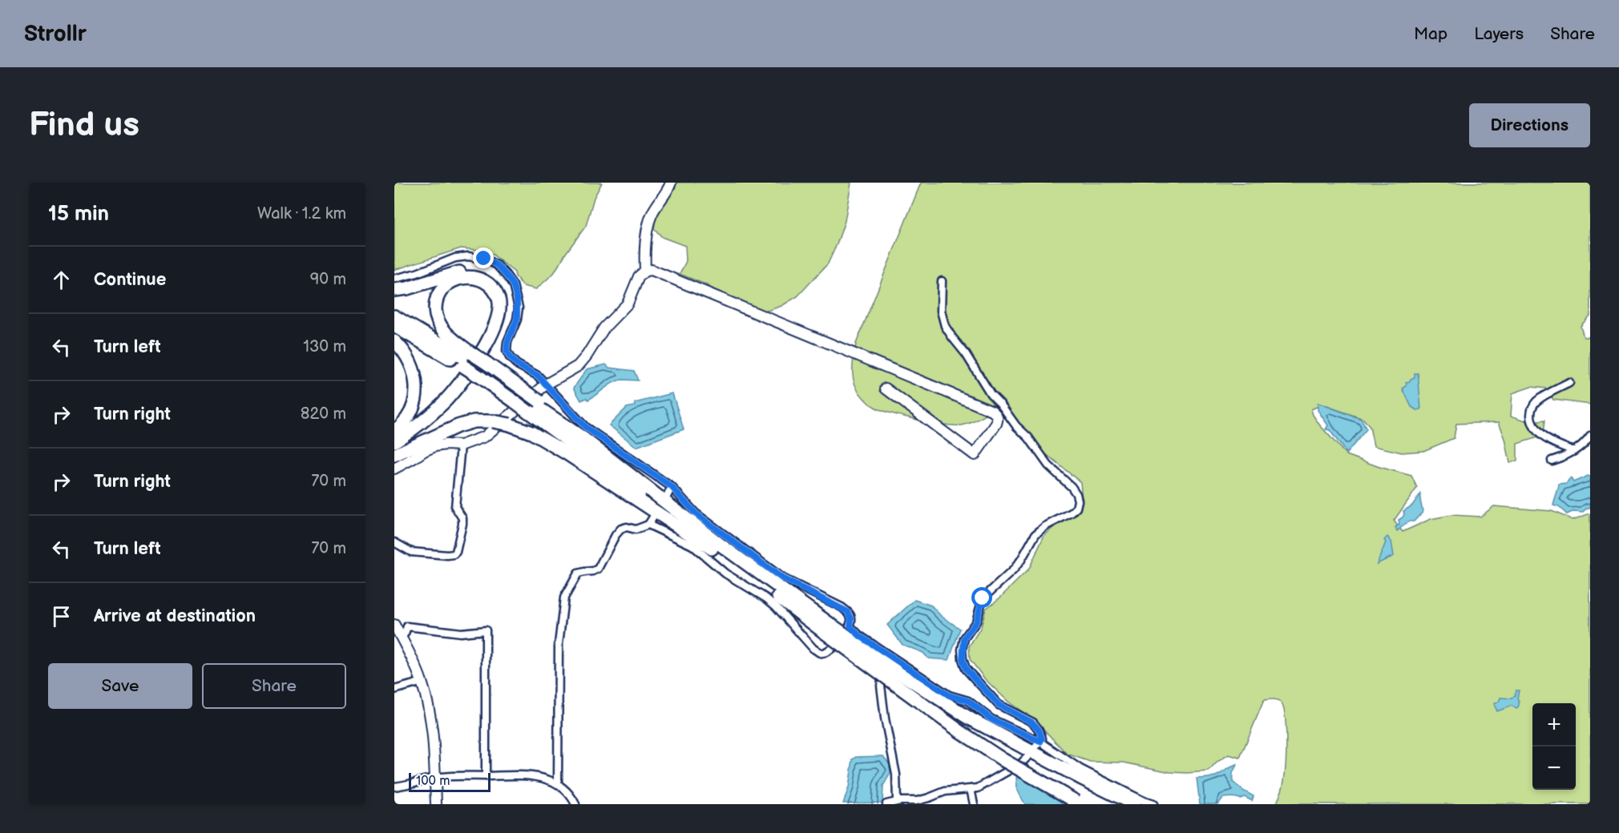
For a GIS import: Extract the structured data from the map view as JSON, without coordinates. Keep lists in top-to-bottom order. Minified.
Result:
{"scale_bar":"100 m","page":{"header":"Strollr","nav":["Map","Layers","Share"],"buttons":["Directions",["Save","Share"]],"title":"Find us","heading":["15 min","Walk · 1.2 km"],"list":[["Continue","90 m"],["Turn left","130 m"],["Turn right","820 m"],["Turn right","70 m"],["Turn left","70 m"],"Arrive at destination"],"map_buttons":["+","−"],"scale":"100 m"}}
